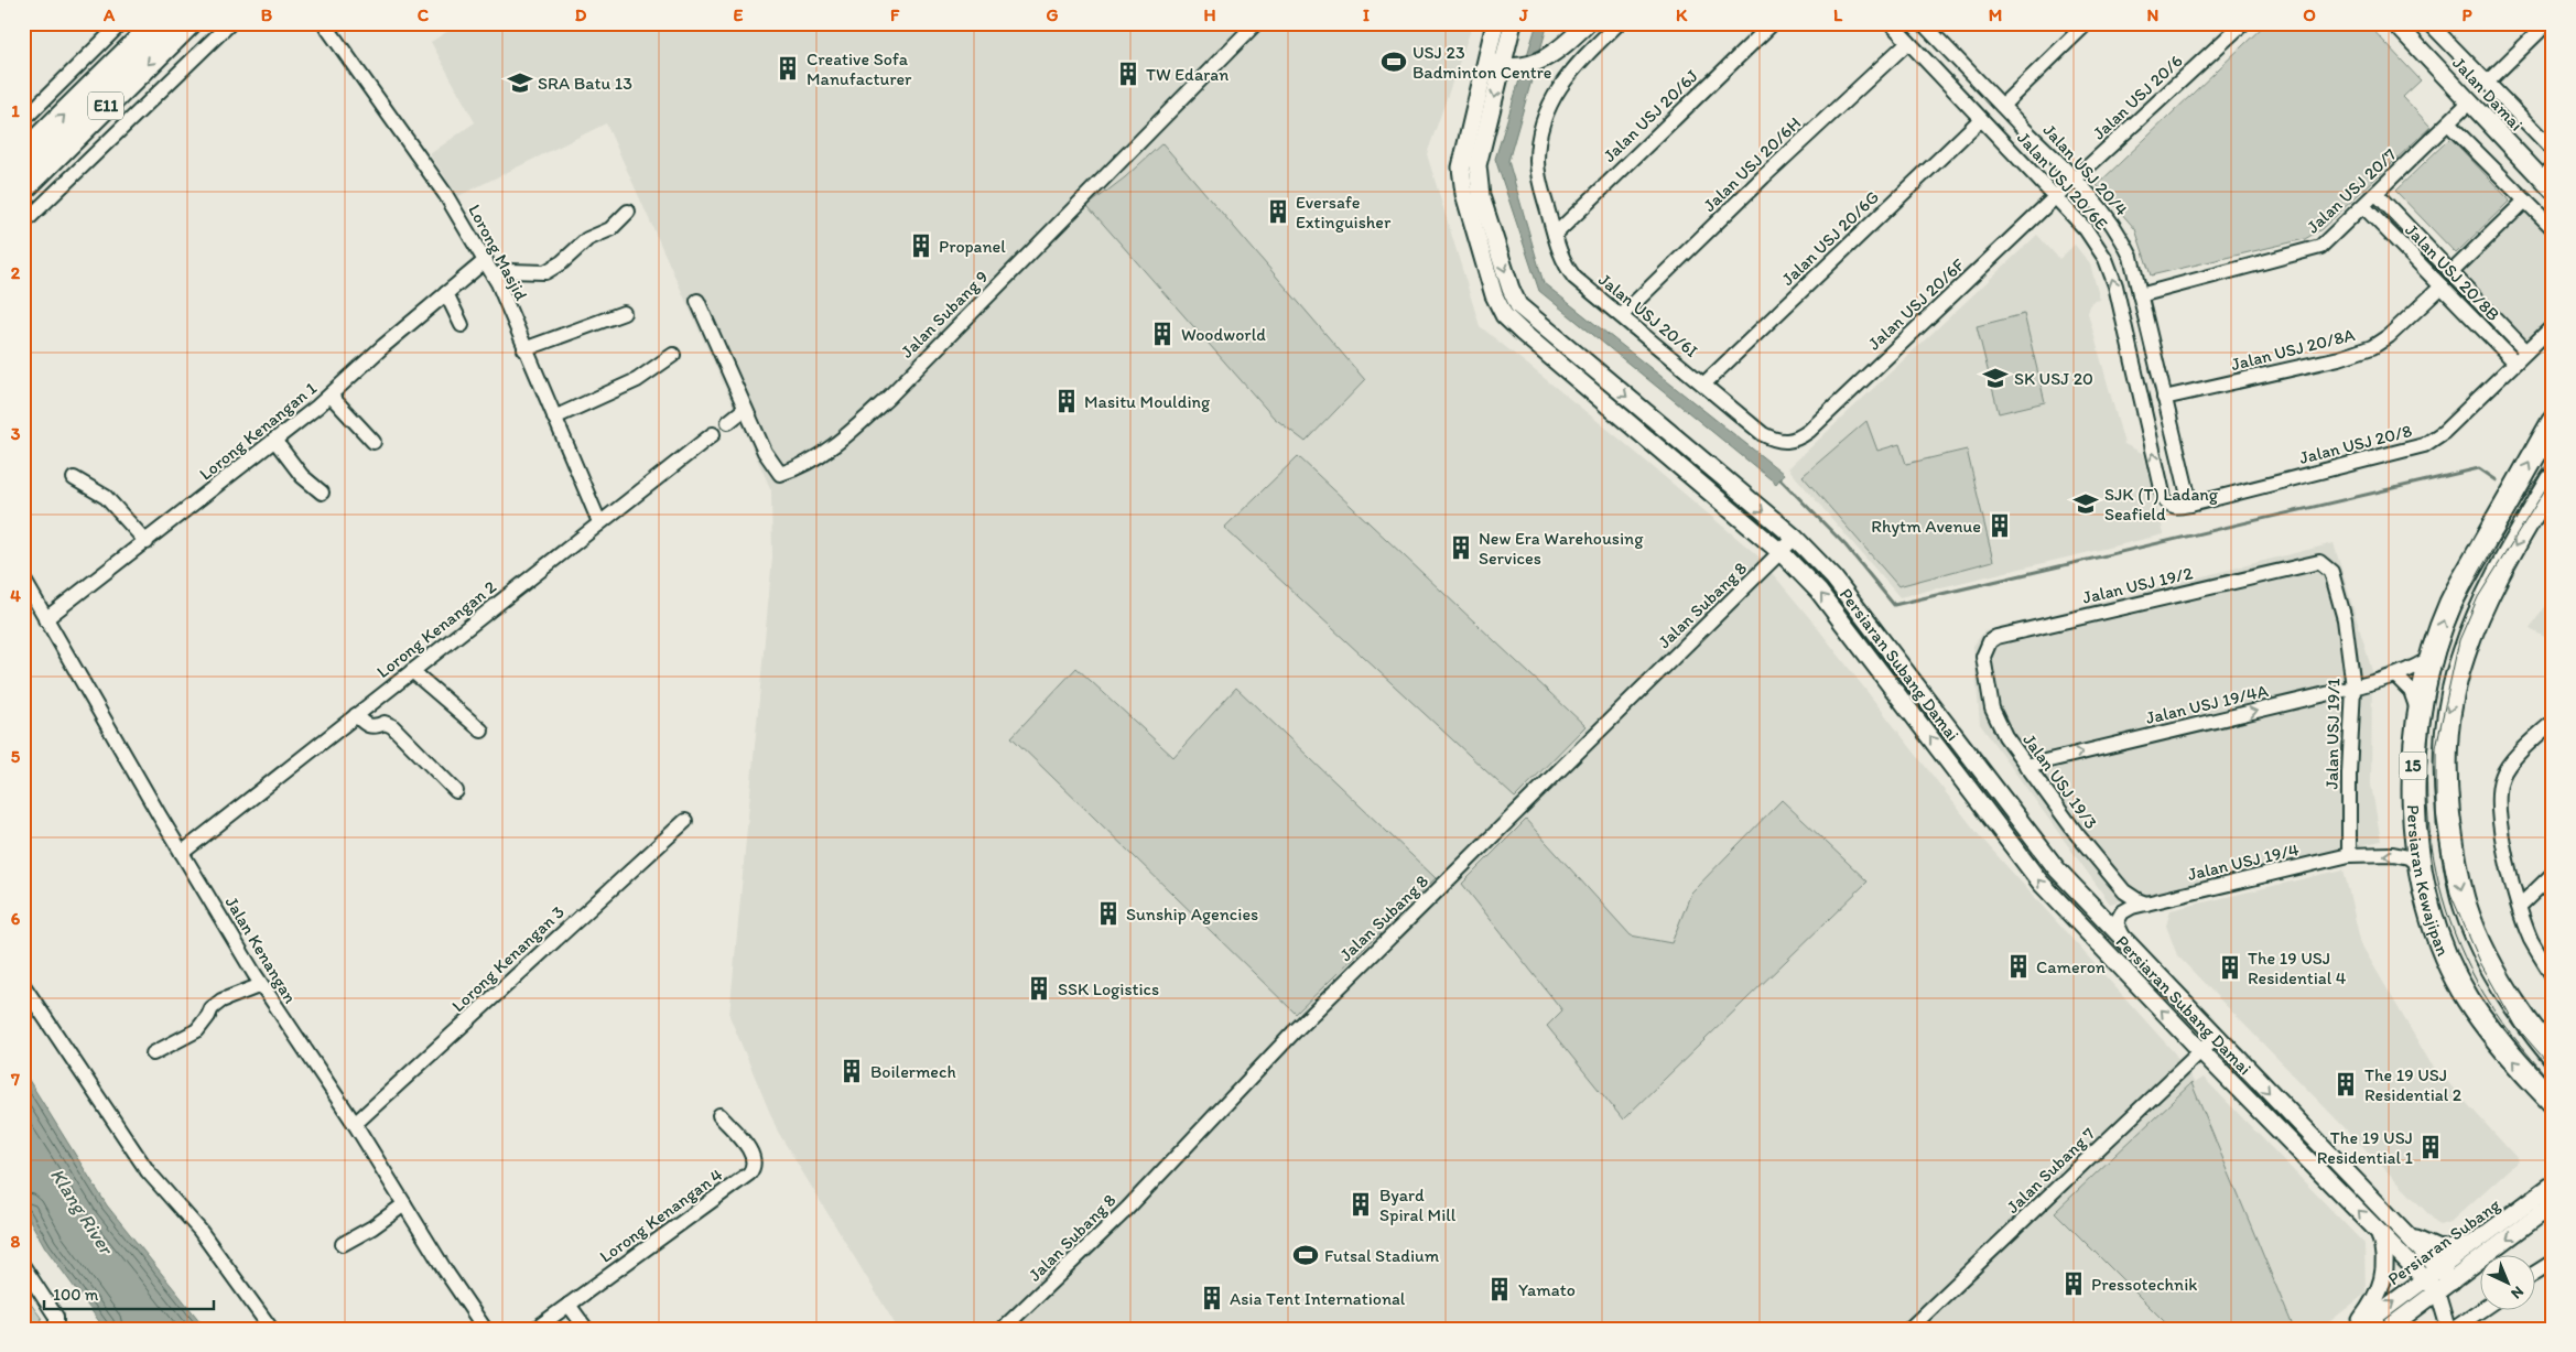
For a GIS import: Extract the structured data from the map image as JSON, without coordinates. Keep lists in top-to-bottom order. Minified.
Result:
{"streets":{"highway":["E11"],"main road":["15","Persiaran Kewajipan"],"street":["Jalan Damai","Jalan USJ 20/6","Jalan USJ 20/6J","Jalan USJ 20/6H","Jalan USJ 20/4","Jalan USJ 20/6E","Jalan USJ 20/7","Jalan USJ 20/6G","Lorong Masjid","Jalan USJ 20/8B","Jalan USJ 20/6F","Jalan Subang 9","Jalan USJ 20/6I","Jalan USJ 20/8A","Lorong Kenangan 1","Jalan USJ 20/8","Jalan USJ 19/2","Jalan Subang 8","Lorong Kenangan 2","Persiaran Subang Damai","Jalan USJ 19/4A","Jalan USJ 19/1","Jalan USJ 19/3","Jalan USJ 19/4","Jalan Kenangan","Lorong Kenangan 3","Jalan Subang 7","Lorong Kenangan 4","Persiaran Subang"]},"crossings":[["Jalan Damai","Jalan USJ 20/7"],["Jalan USJ 20/6","Jalan USJ 20/4"],["Jalan USJ 20/6","Jalan USJ 20/6E"],["Jalan USJ 20/6","Jalan USJ 20/6F"],["Jalan USJ 20/6J","Jalan USJ 20/6I"],["Jalan USJ 20/6H","Jalan USJ 20/6E"],["Jalan USJ 20/6H","Jalan USJ 20/6I"],["Jalan USJ 20/4","Jalan USJ 20/6E"],["Jalan USJ 20/4","Jalan USJ 20/7"],["Jalan USJ 20/4","Jalan USJ 20/8A"],["Jalan USJ 20/4","Jalan USJ 20/8"],["Jalan USJ 20/6E","Jalan USJ 20/6G"],["Jalan USJ 20/6E","Jalan USJ 20/6F"],["Jalan USJ 20/6E","Jalan USJ 20/8"],["Jalan USJ 20/7","Jalan USJ 20/8B"],["Jalan USJ 20/6G","Jalan USJ 20/6I"],["Lorong Masjid","Lorong Kenangan 1"],["Lorong Masjid","Lorong Kenangan 2"],["Jalan USJ 20/8B","Jalan USJ 20/8A"],["Jalan USJ 20/8B","Jalan USJ 20/8"],["Jalan USJ 20/6F","Jalan USJ 20/6I"],["Lorong Kenangan 1","Jalan Kenangan"],["Jalan USJ 19/2","Jalan USJ 19/1"],["Jalan USJ 19/2","Jalan USJ 19/3"],["Jalan Subang 8","Persiaran Subang Damai"],["Lorong Kenangan 2","Jalan Kenangan"],["Persiaran Subang Damai","Jalan USJ 19/4"],["Persiaran Subang Damai","Jalan Subang 7"],["Persiaran Subang Damai","Persiaran Subang"],["Jalan USJ 19/4A","Jalan USJ 19/1"],["Jalan USJ 19/4A","Jalan USJ 19/3"],["Jalan USJ 19/4A","Persiaran Kewajipan"],["Jalan USJ 19/1","Jalan USJ 19/4"],["Jalan USJ 19/3","Jalan USJ 19/4"],["Jalan USJ 19/4","Persiaran Kewajipan"],["Jalan Kenangan","Lorong Kenangan 3"]],"one_way":["Jalan USJ 20/6E","Jalan USJ 19/4A"],"water":["Klang River"],"places":{"sports":["USJ 23 Badminton Centre","Futsal Stadium"],"building":["Creative Sofa Manufacturer","TW Edaran","Eversafe Extinguisher","Propanel","Woodworld","Masitu Moulding","Rhytm Avenue","New Era Warehousing Services","Sunship Agencies","Cameron","The 19 USJ Residential 4","SSK Logistics","Boilermech","The 19 USJ Residential 2","The 19 USJ Residential 1","Byard Spiral Mill","Pressotechnik","Yamato","Asia Tent International"],"school or university":["SRA Batu 13","SK USJ 20","SJK (T) Ladang Seafield"]},"scale_bar":"100 m","north":"bottom right","grid":{"columns":["A","B","C","D","E","F","G","H","I","J","K","L","M","N","O","P"],"rows":["1","2","3","4","5","6","7","8"]}}
